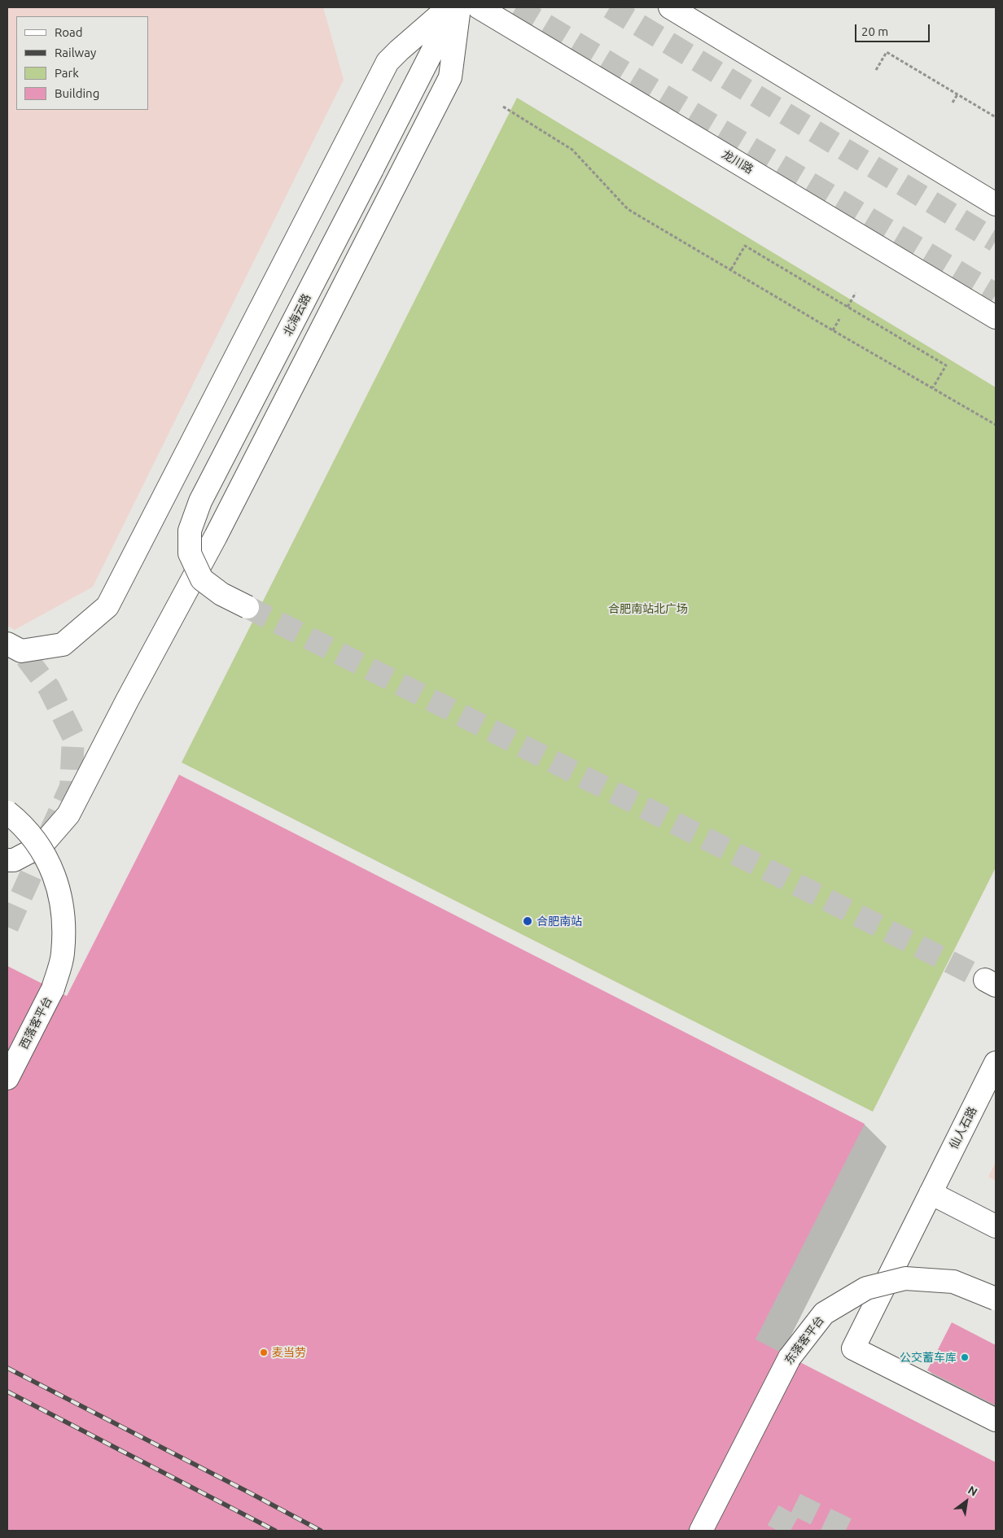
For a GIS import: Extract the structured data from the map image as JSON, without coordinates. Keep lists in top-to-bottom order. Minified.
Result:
{"streets":{"main road":["龙川路","北海云路","西落客平台","仙人石路","东落客平台"]},"parks":["合肥南站北广场"],"places":["合肥南站","麦当劳","公交蓄车库"],"legend":["Road","Railway","Park","Building"],"scale_bar":"20 m","north":"top right"}
